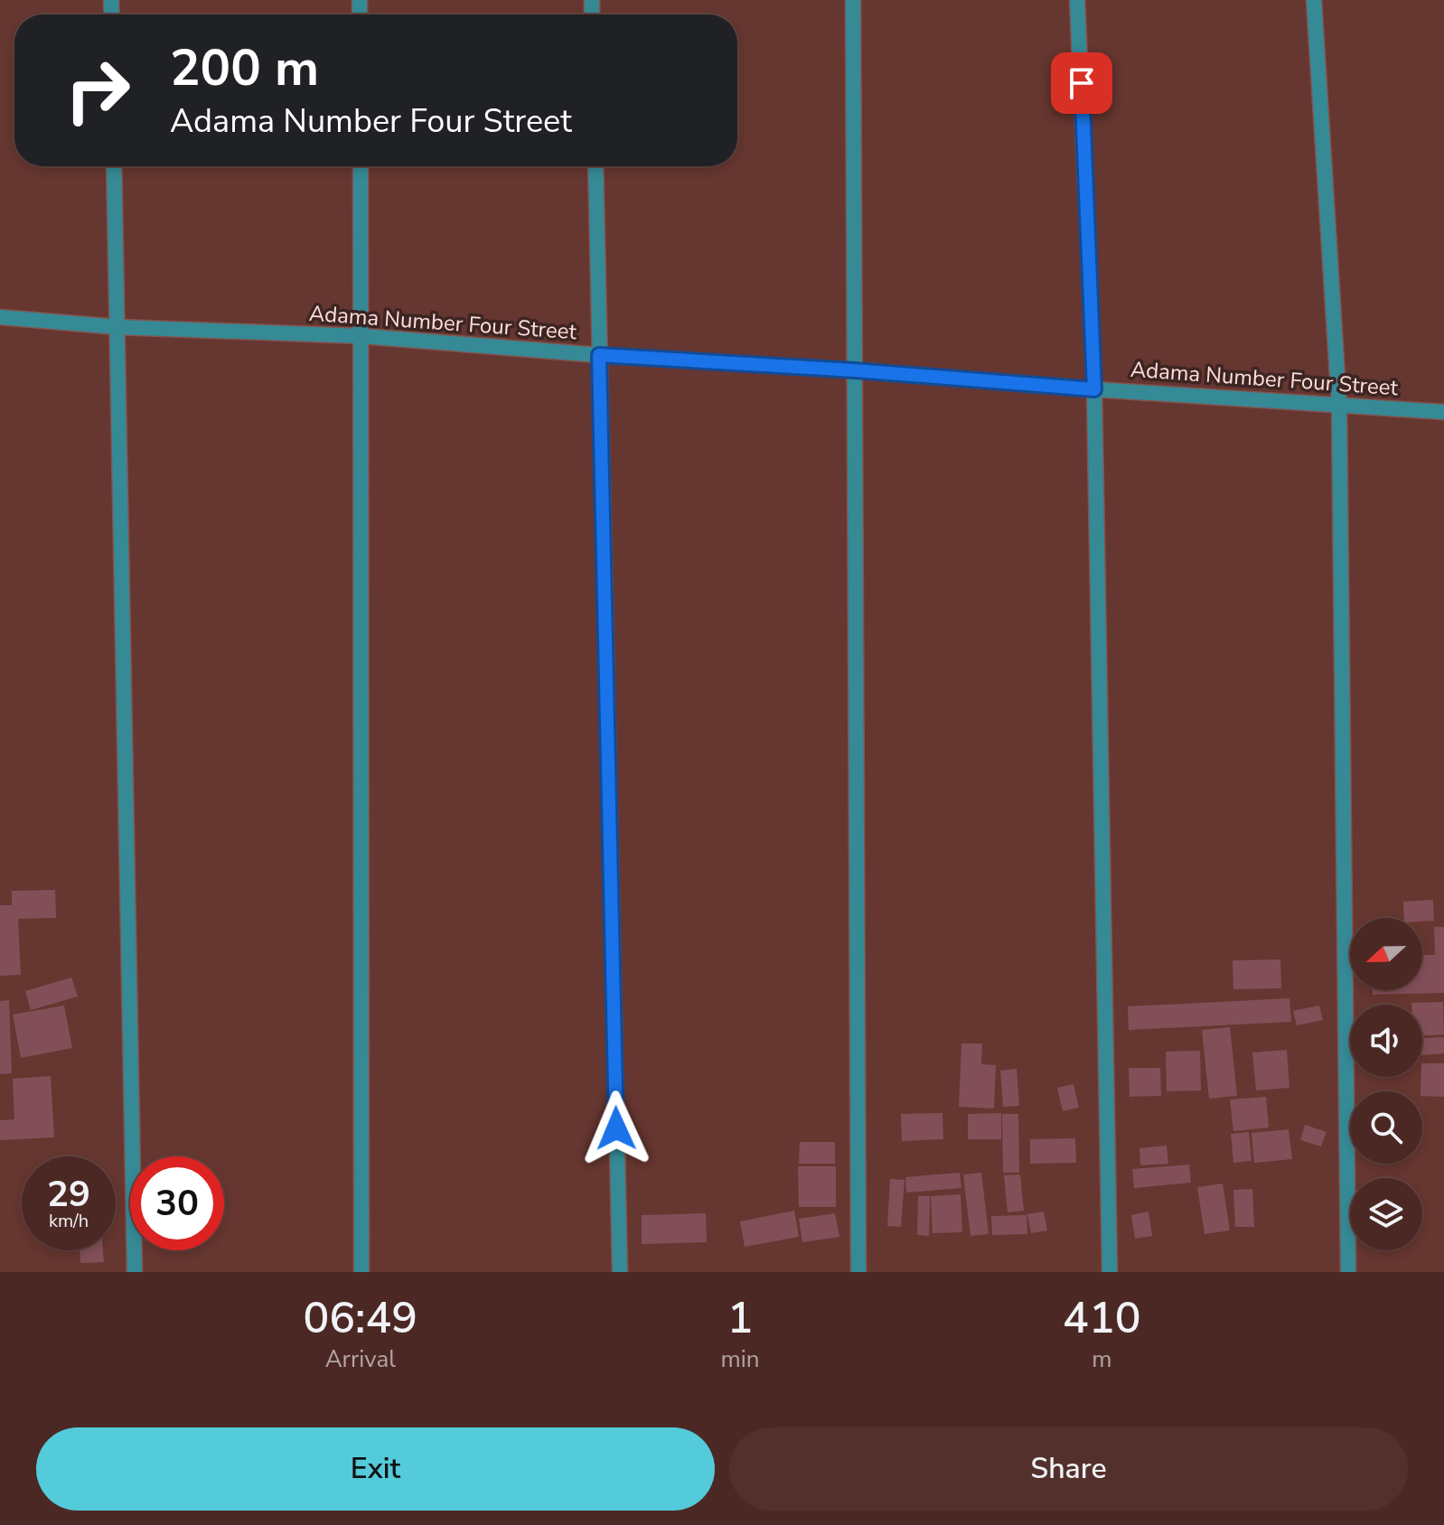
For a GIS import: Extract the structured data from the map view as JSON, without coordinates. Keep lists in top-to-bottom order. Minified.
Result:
{"streets":{"street":["Adama Number Four Street"]},"north":"left","page":{"turn":["200 m","Adama Number Four Street"],"speed":"29 km/h","limit":"30","eta":["06:49","Arrival","1","min","410","m"],"buttons":["Exit","Share"]}}
